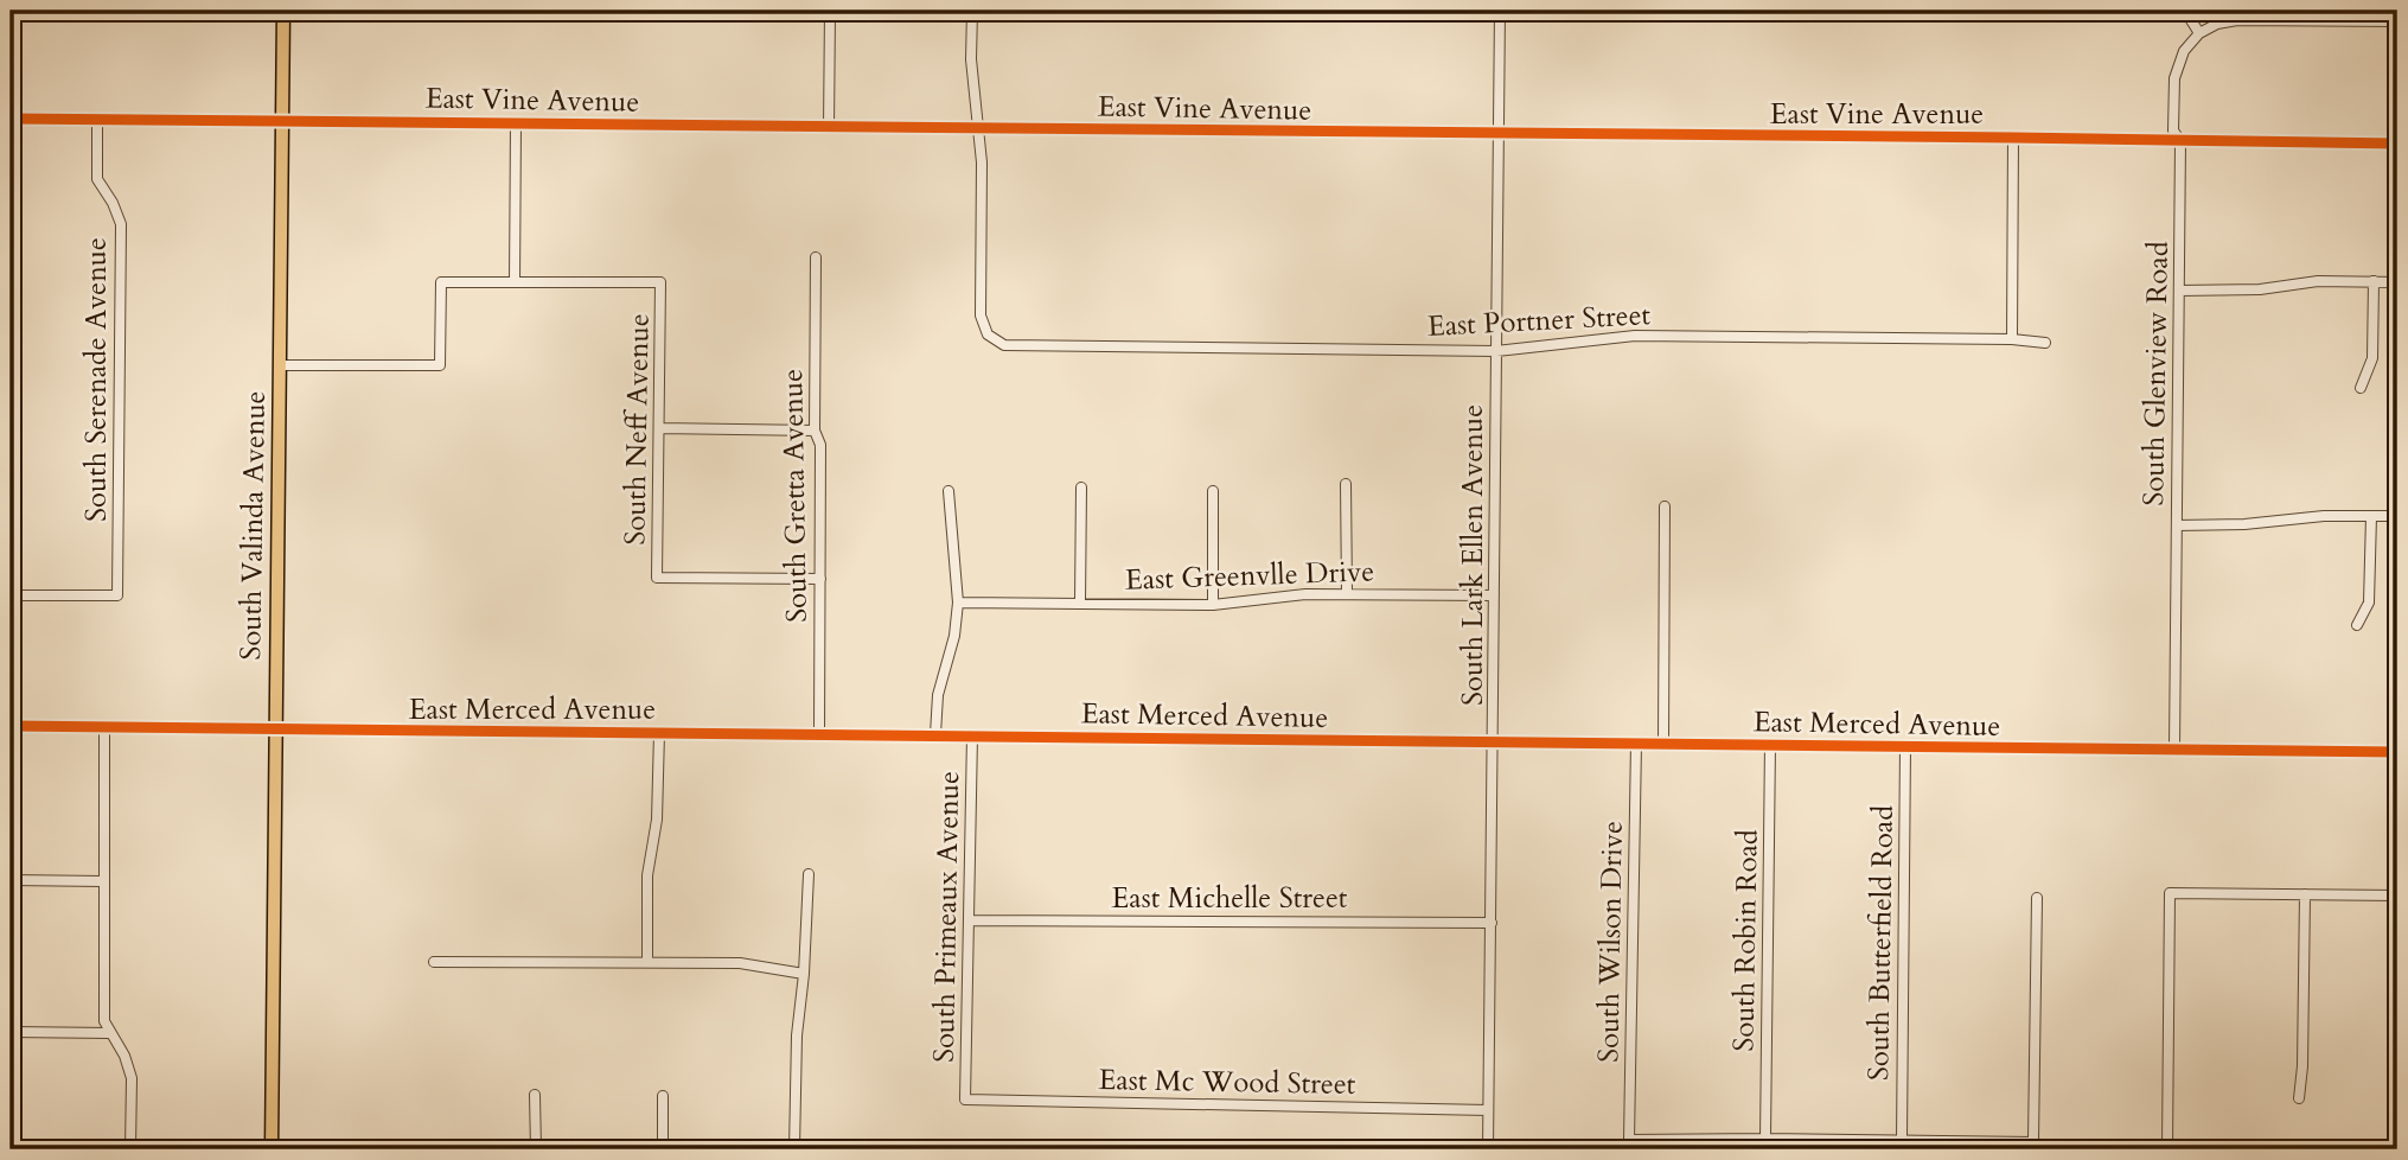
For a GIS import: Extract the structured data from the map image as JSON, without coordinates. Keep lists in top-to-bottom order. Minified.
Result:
{"streets":{"main road":["South Valinda Avenue"],"street":["East Vine Avenue","East Portner Street","South Glenview Road","South Serenade Avenue","South Neff Avenue","South Gretta Avenue","South Lark Ellen Avenue","East Greenvlle Drive","East Merced Avenue","East Michelle Street","South Primeaux Avenue","South Robin Road","South Wilson Drive","South Butterfield Road","East Mc Wood Street"]},"crossings":[["East Vine Avenue","East Portner Street"],["East Vine Avenue","South Glenview Road"],["East Vine Avenue","South Serenade Avenue"],["East Vine Avenue","South Valinda Avenue"],["East Vine Avenue","South Lark Ellen Avenue"],["East Portner Street","South Lark Ellen Avenue"],["South Glenview Road","East Merced Avenue"],["South Neff Avenue","South Gretta Avenue"],["South Gretta Avenue","East Merced Avenue"],["South Valinda Avenue","East Merced Avenue"],["South Lark Ellen Avenue","East Greenvlle Drive"],["South Lark Ellen Avenue","East Merced Avenue"],["South Lark Ellen Avenue","East Michelle Street"],["South Lark Ellen Avenue","East Mc Wood Street"],["East Merced Avenue","South Primeaux Avenue"],["East Merced Avenue","South Robin Road"],["East Merced Avenue","South Wilson Drive"],["East Merced Avenue","South Butterfield Road"],["East Michelle Street","South Primeaux Avenue"],["South Primeaux Avenue","East Mc Wood Street"],["South Robin Road","South Wilson Drive"]]}
